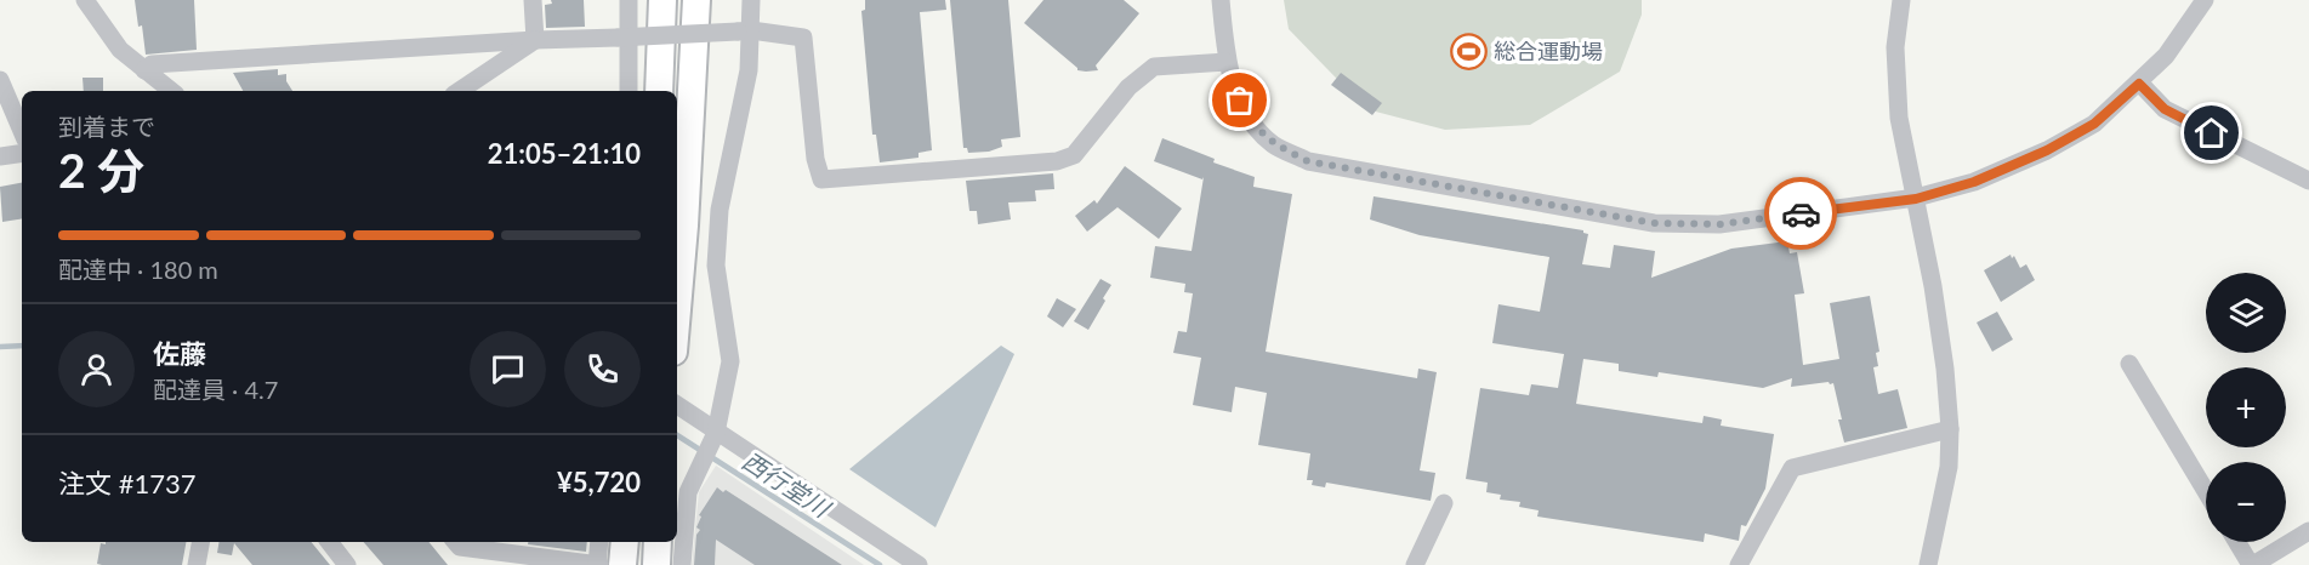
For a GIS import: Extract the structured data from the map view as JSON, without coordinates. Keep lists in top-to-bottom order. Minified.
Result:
{"water":["西行堂川"],"places":{"sports":["総合運動場"]},"page":{"heading":["2 分","到着まで","21:05–21:10"],"panel":["佐藤","配達員 · 4.7","注文 #1737","¥5,720"],"bar":"配達中 · 180 m","map_buttons":["+","−"]}}
